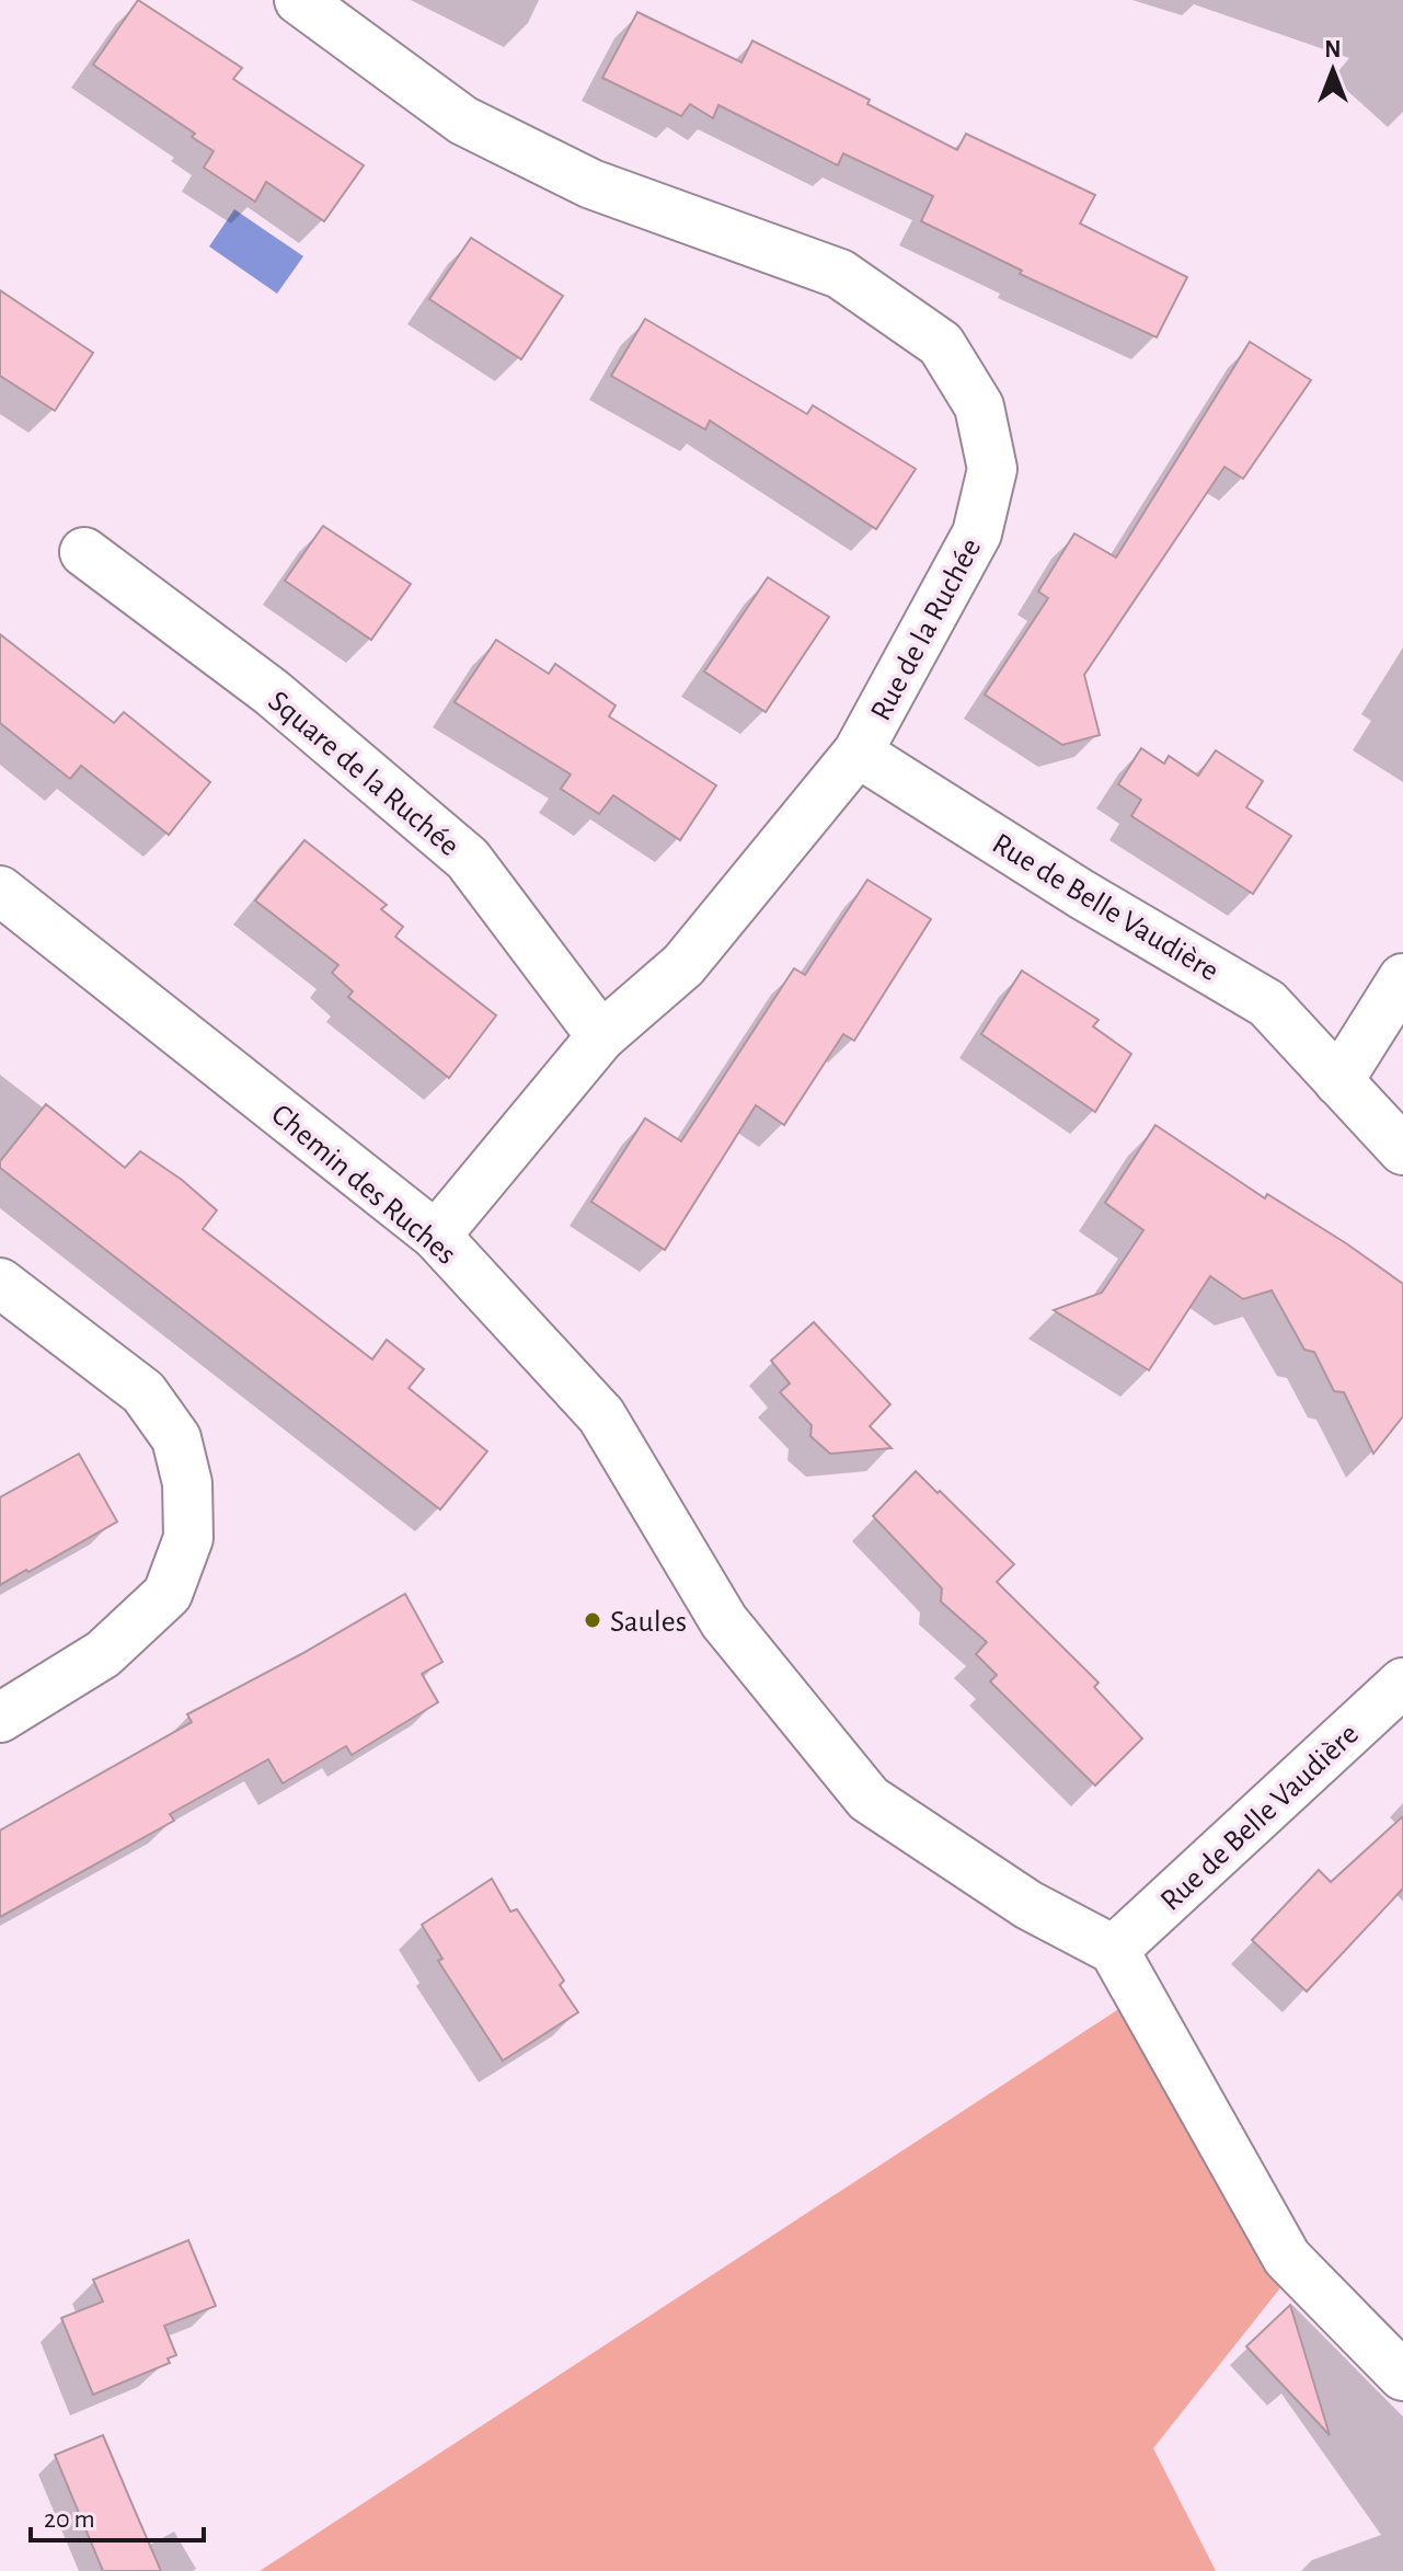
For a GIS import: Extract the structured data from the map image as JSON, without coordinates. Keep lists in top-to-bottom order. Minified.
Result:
{"streets":{"street":["Rue de la Ruchée","Square de la Ruchée","Rue de Belle Vaudière","Chemin des Ruches"]},"crossings":[["Rue de la Ruchée","Square de la Ruchée"],["Rue de la Ruchée","Rue de Belle Vaudière"],["Rue de la Ruchée","Chemin des Ruches"],["Rue de Belle Vaudière","Chemin des Ruches"]],"places":["Saules"],"scale_bar":"20 m","north":"top"}
